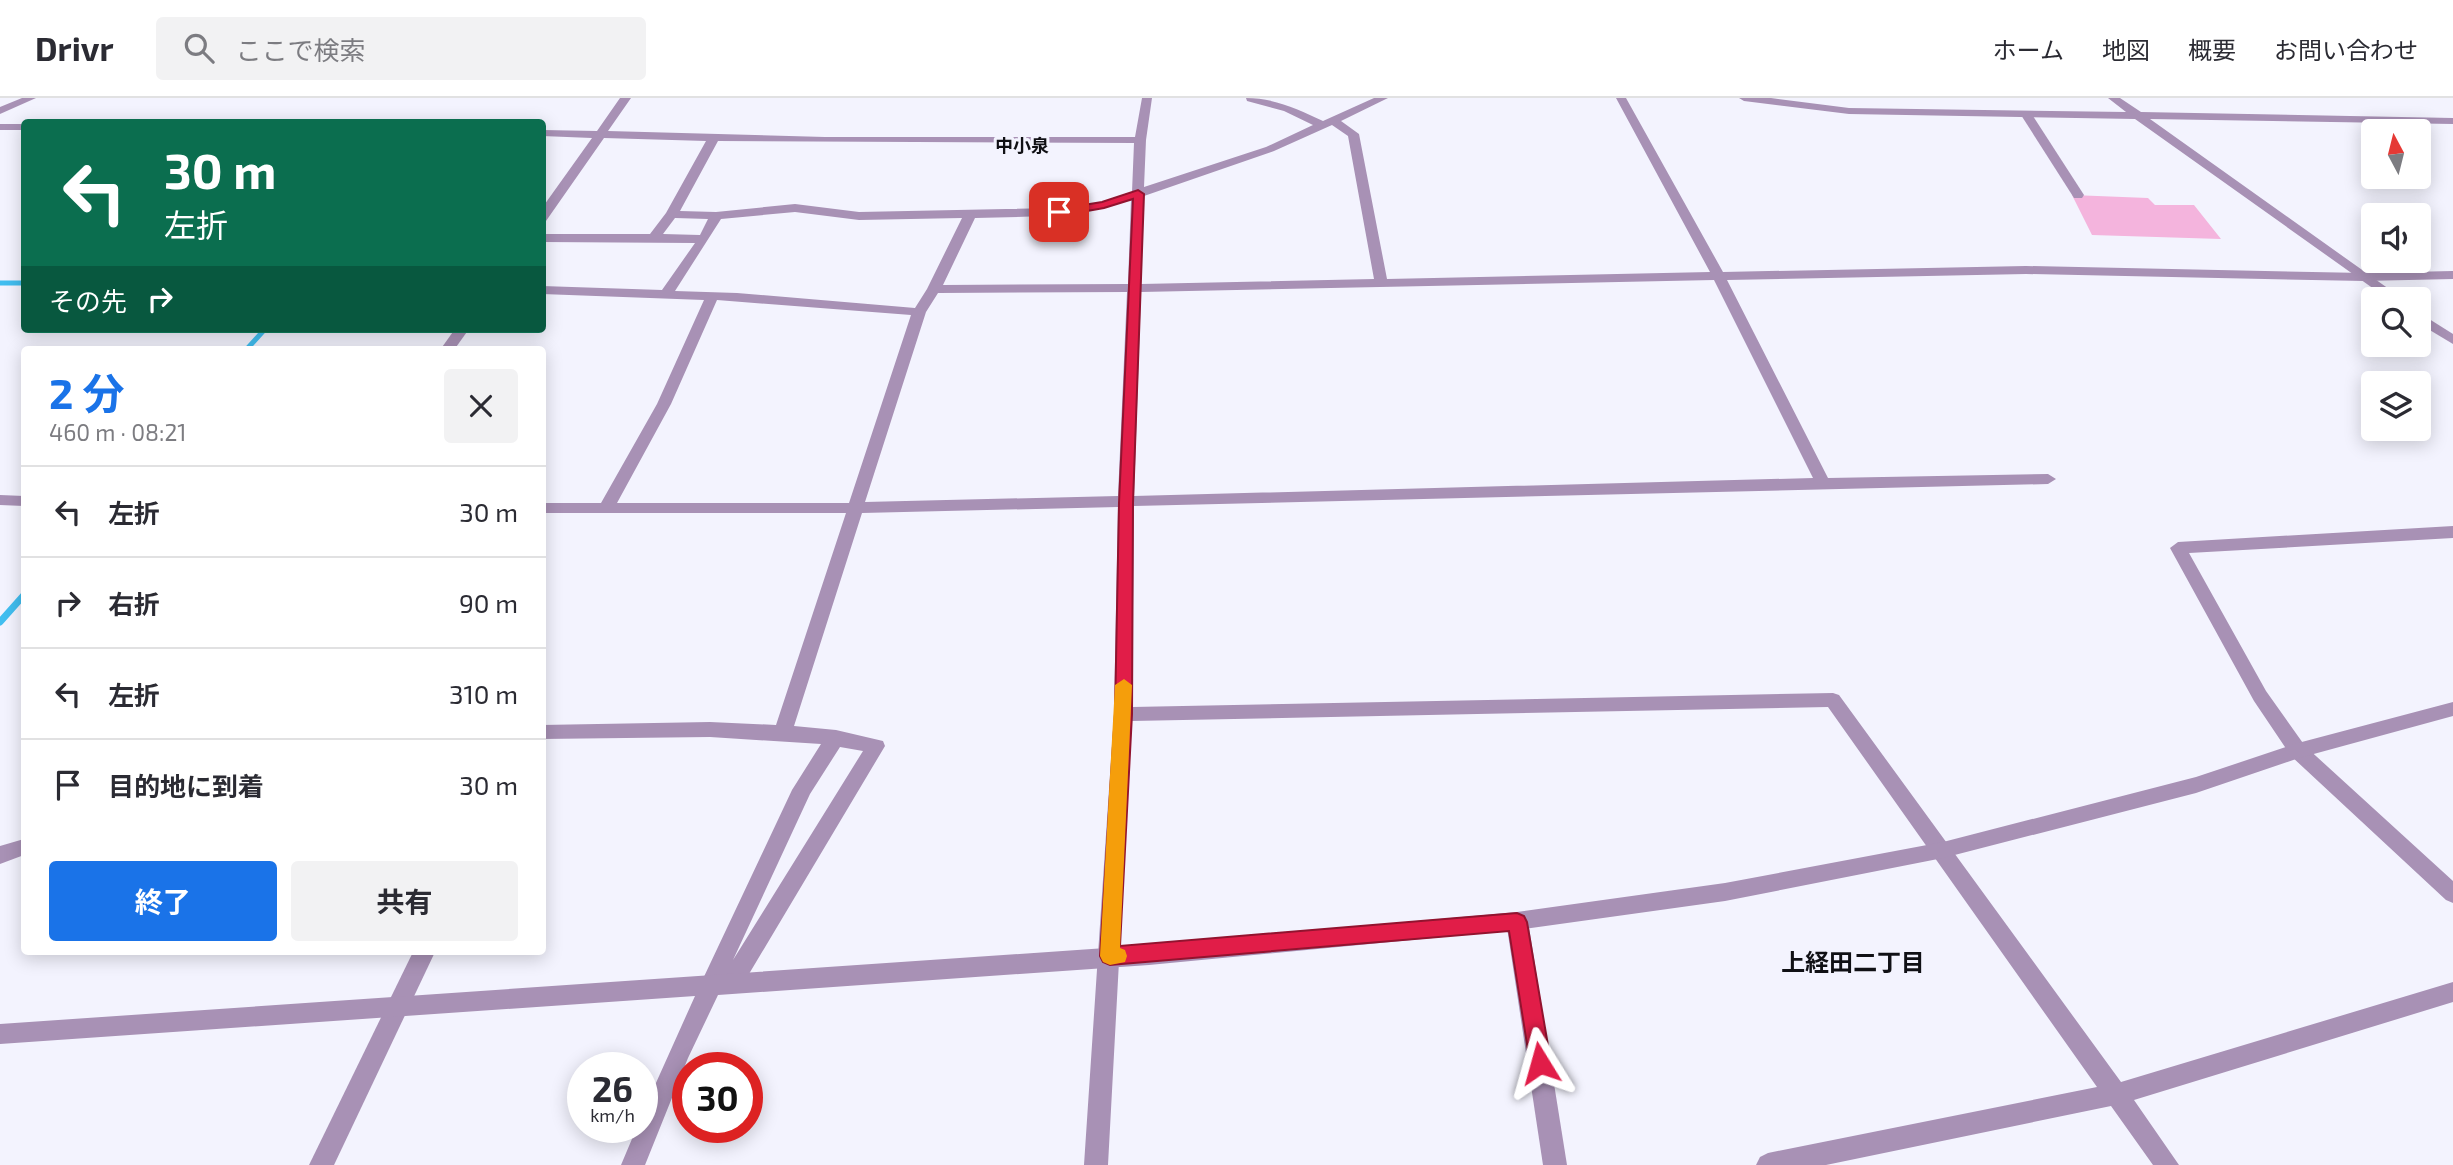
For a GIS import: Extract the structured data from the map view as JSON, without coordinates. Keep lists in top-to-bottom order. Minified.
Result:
{"districts":["中小泉","上経田二丁目"],"north":"top","page":{"header":"Drivr","search":"ここで検索","nav":["ホーム","地図","概要","お問い合わせ"],"turn":["30 m","左折"],"then":"その先","heading":["2 分","460 m · 08:21"],"list":[{"name":"左折","value":"30 m"},{"name":"右折","value":"90 m"},{"name":"左折","value":"310 m"},{"name":"目的地に到着","value":"30 m"}],"buttons":["終了","共有"],"speed":"26 km/h","limit":"30"}}
